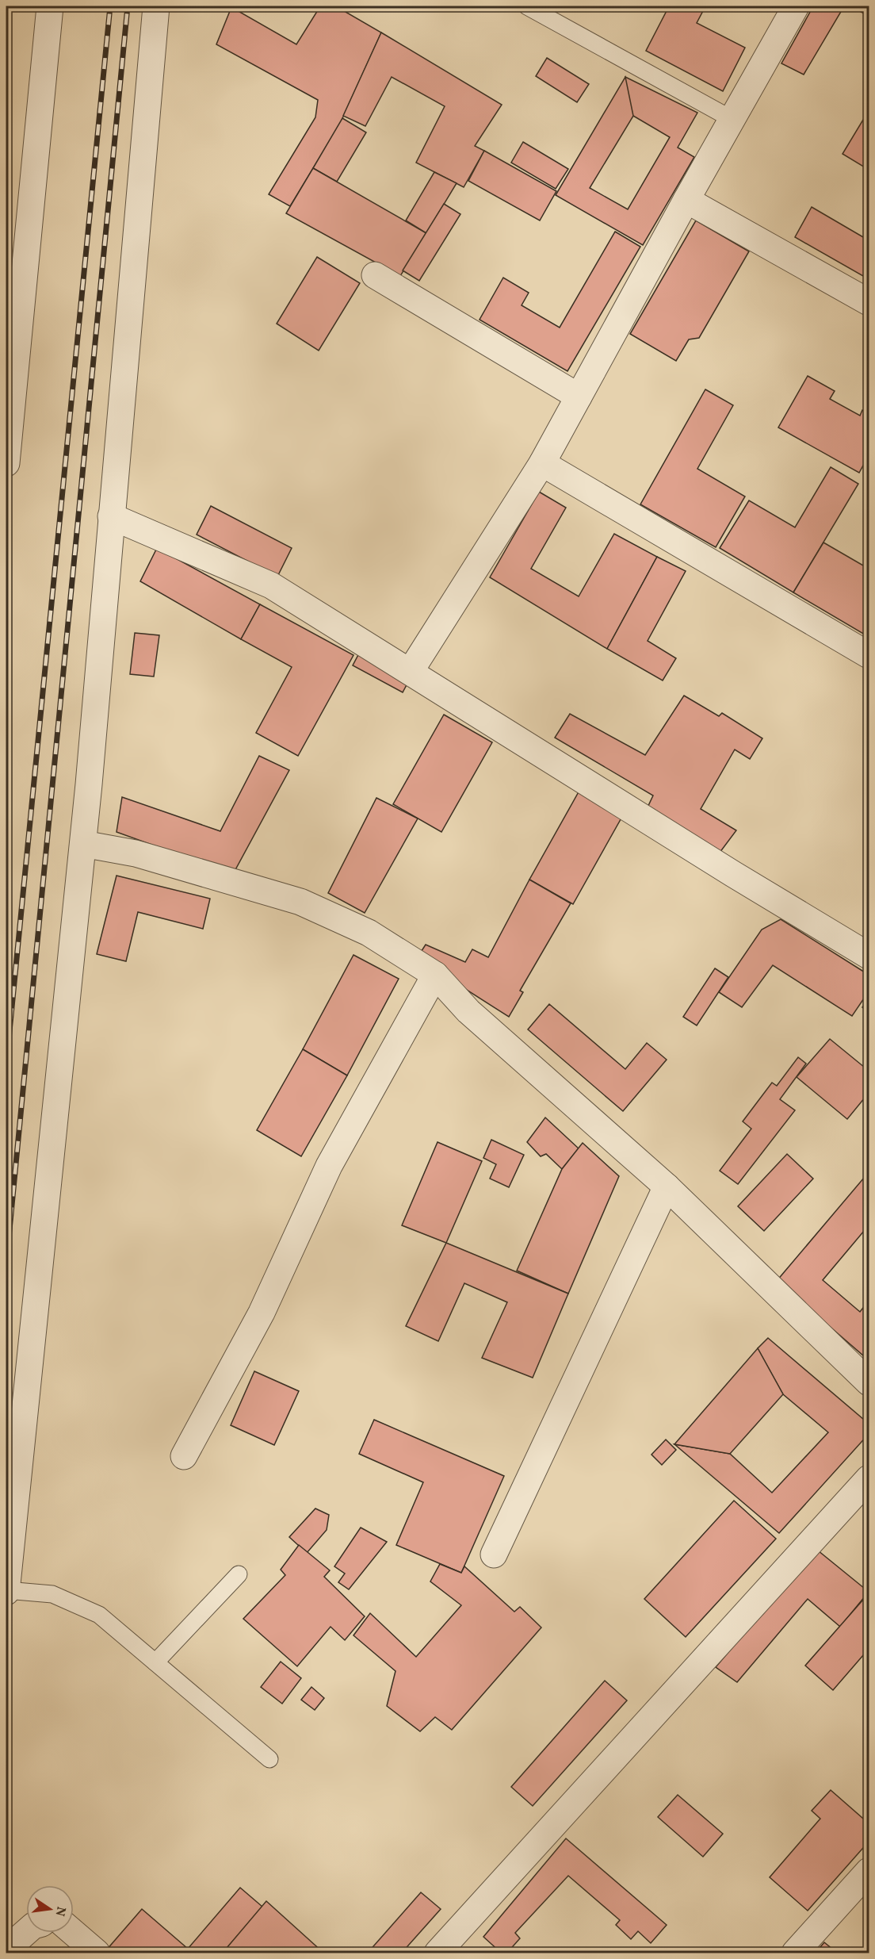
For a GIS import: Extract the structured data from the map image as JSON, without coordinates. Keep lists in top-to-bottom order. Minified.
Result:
{"north":"right"}
